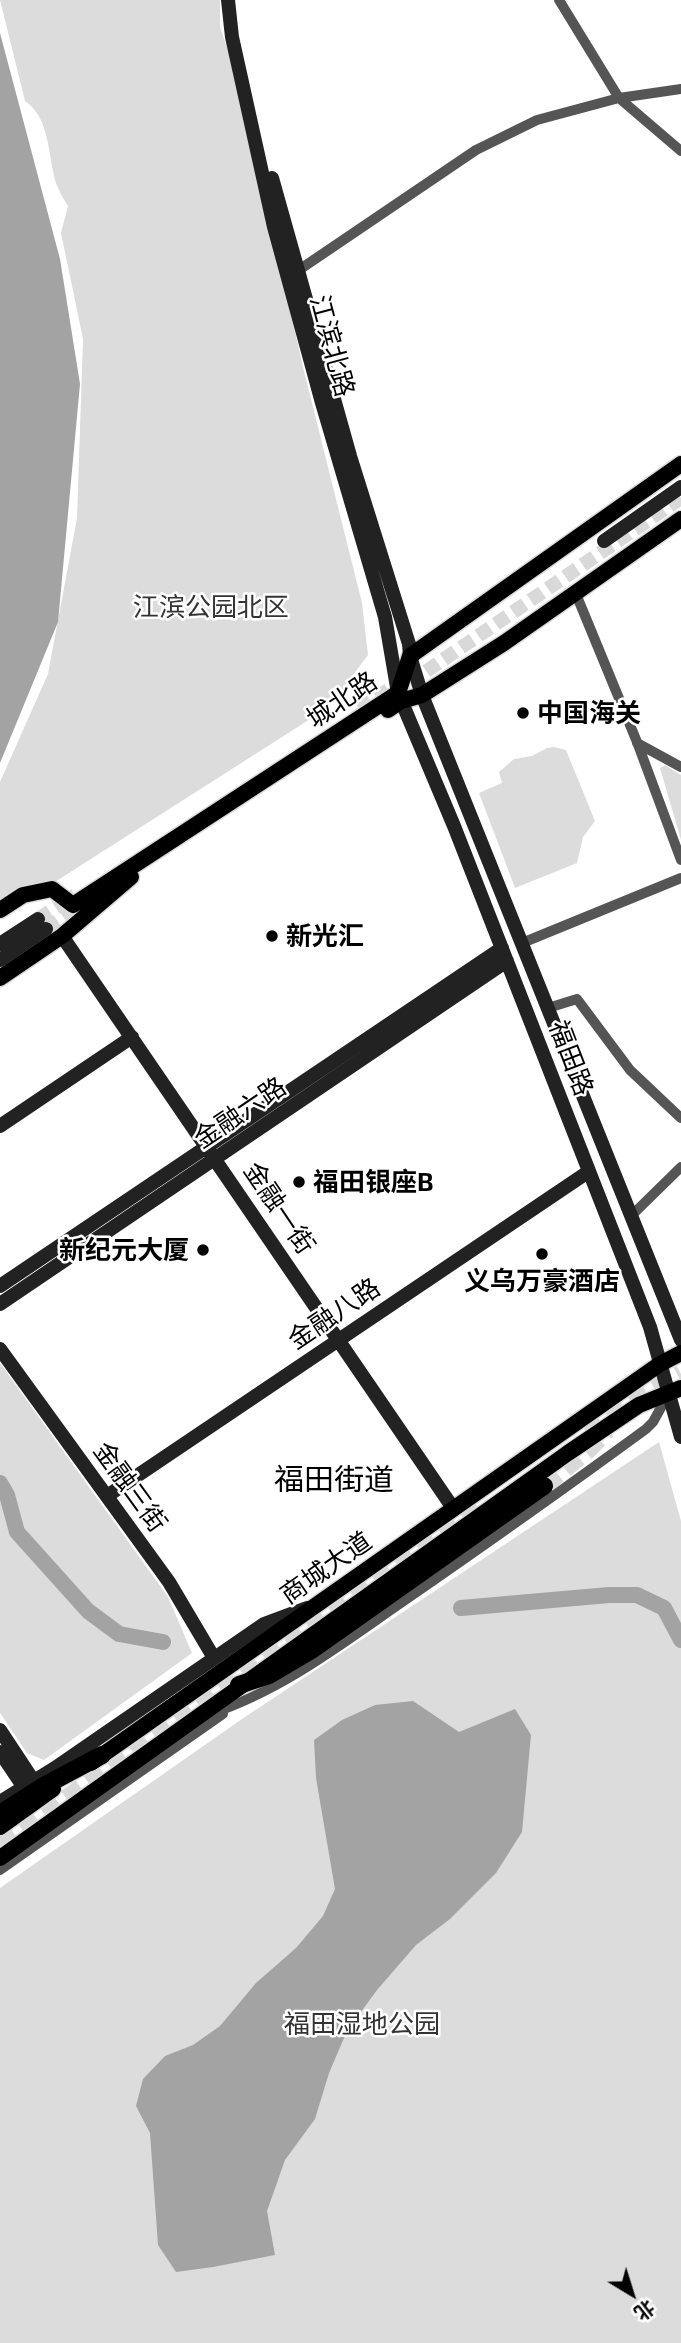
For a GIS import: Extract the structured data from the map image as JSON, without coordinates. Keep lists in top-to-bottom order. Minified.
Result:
{"streets":{"main road":["城北路","商城大道"],"street":["江滨北路","福田路","金融六路","金融一街","金融八路","金融三街"]},"crossings":[["江滨北路","城北路"],["江滨北路","福田路"],["城北路","福田路"],["城北路","金融一街"],["福田路","金融六路"],["福田路","金融八路"],["福田路","商城大道"],["金融六路","金融一街"],["金融一街","金融八路"],["金融一街","商城大道"],["金融八路","金融三街"]],"districts":["福田街道"],"parks":["江滨公园北区","福田湿地公园"],"places":["中国海关","新光汇","福田银座B","新纪元大厦","义乌万豪酒店"],"north":"bottom right"}
